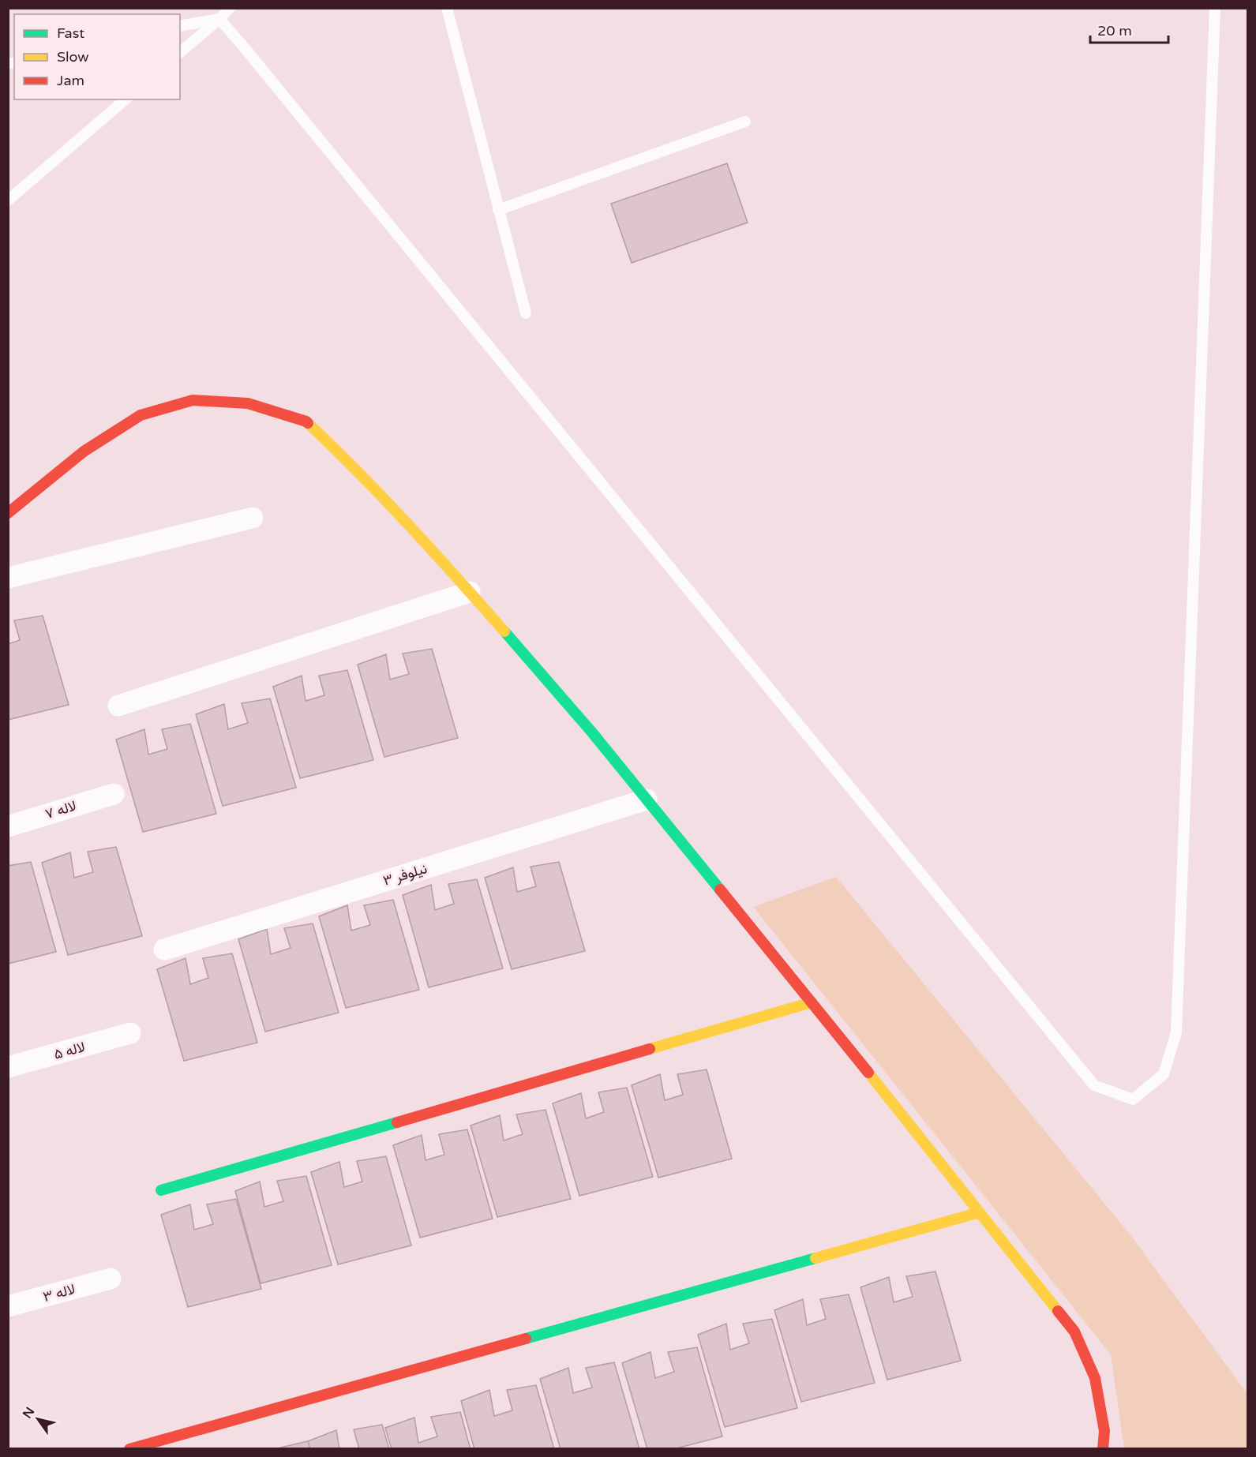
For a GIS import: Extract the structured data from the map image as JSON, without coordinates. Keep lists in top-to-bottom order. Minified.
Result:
{"streets":{"street":["لاله ٧","نیلوفر ٣","لاله ۵","لاله ٣"]},"legend":["Fast","Slow","Jam"],"scale_bar":"20 m","north":"top left"}
